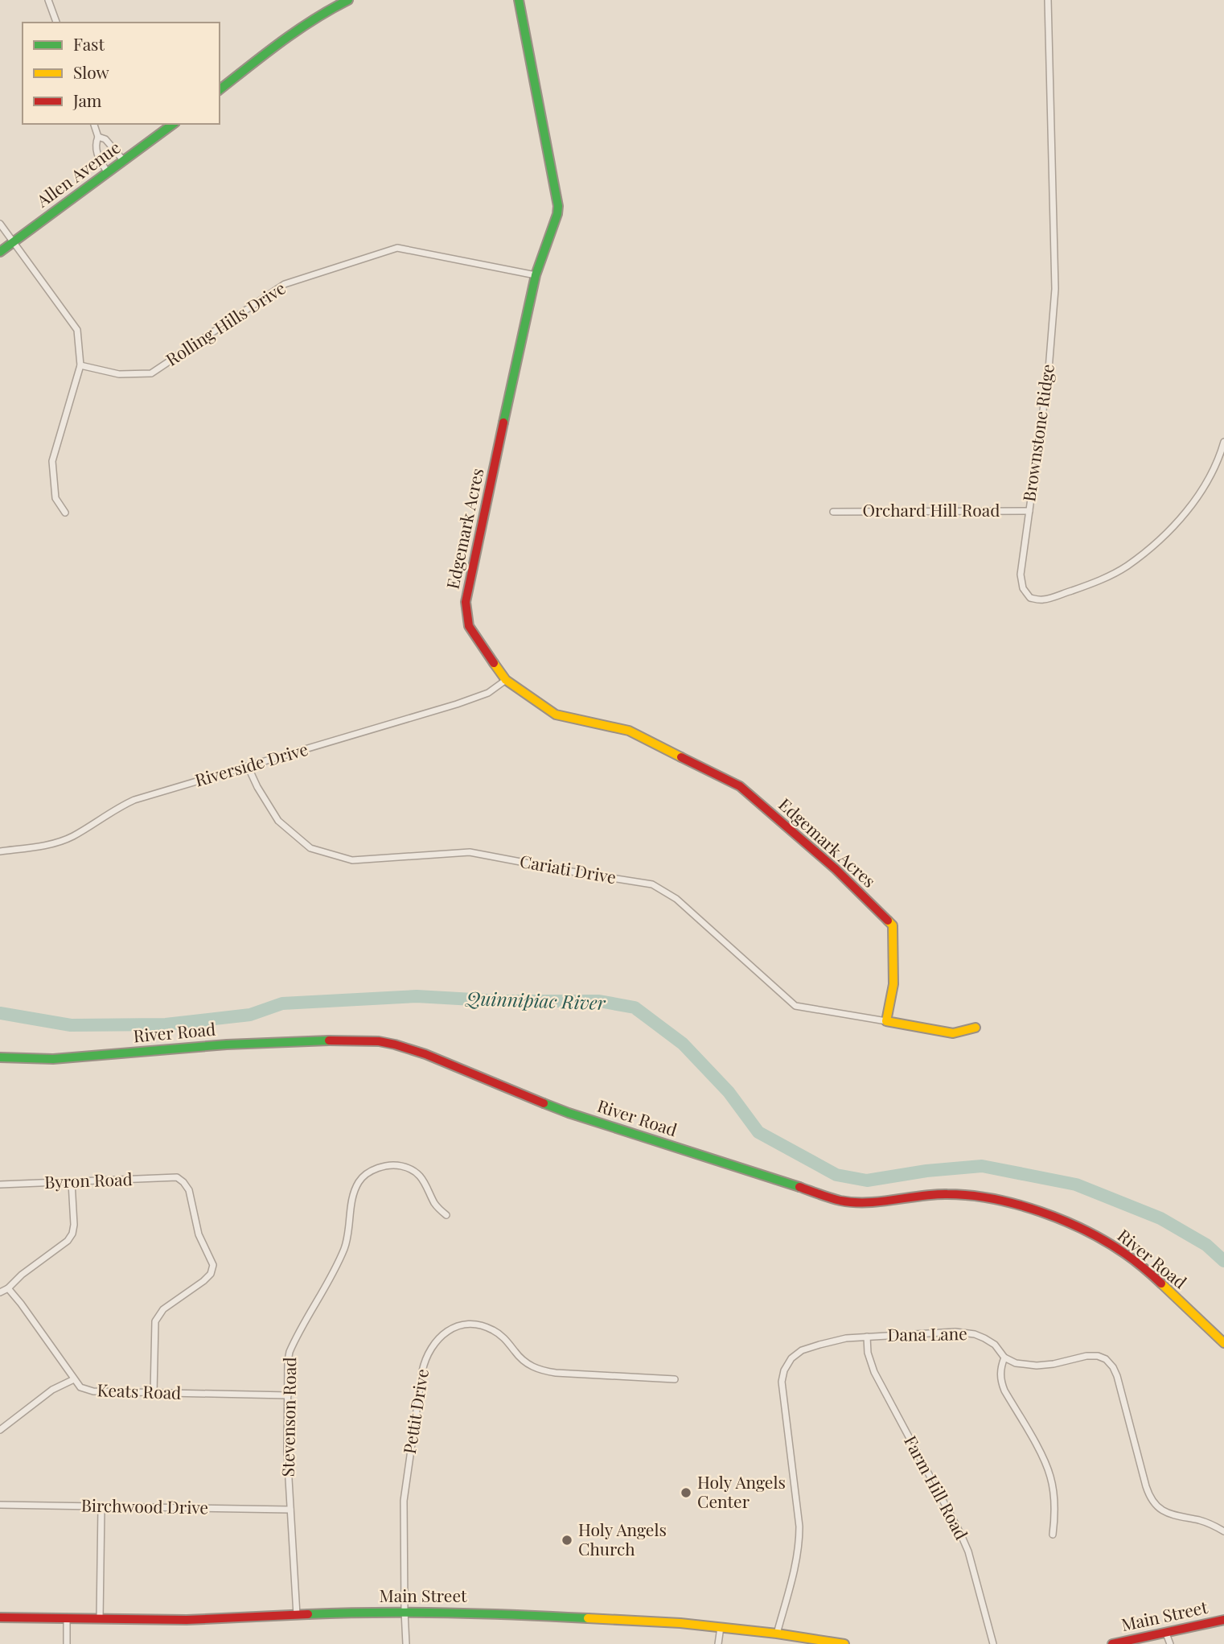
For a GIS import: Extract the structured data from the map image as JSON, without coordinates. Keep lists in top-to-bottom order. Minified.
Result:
{"streets":{"main road":["Allen Avenue","Edgemark Acres","River Road","Main Street"],"street":["Rolling Hills Drive","Brownstone Ridge","Orchard Hill Road","Riverside Drive","Cariati Drive","Byron Road","Dana Lane","Keats Road","Pettit Drive","Stevenson Road","Farm Hill Road","Birchwood Drive"]},"crossings":[["Rolling Hills Drive","Edgemark Acres"],["Brownstone Ridge","Orchard Hill Road"],["Edgemark Acres","Riverside Drive"],["Edgemark Acres","Cariati Drive"],["Riverside Drive","Cariati Drive"],["Byron Road","Keats Road"],["Dana Lane","Farm Hill Road"],["Dana Lane","Main Street"],["Keats Road","Stevenson Road"],["Pettit Drive","Main Street"],["Stevenson Road","Birchwood Drive"],["Stevenson Road","Main Street"]],"water":["Quinnipiac River"],"places":["Holy Angels Center","Holy Angels Church"],"legend":["Fast","Slow","Jam"]}
